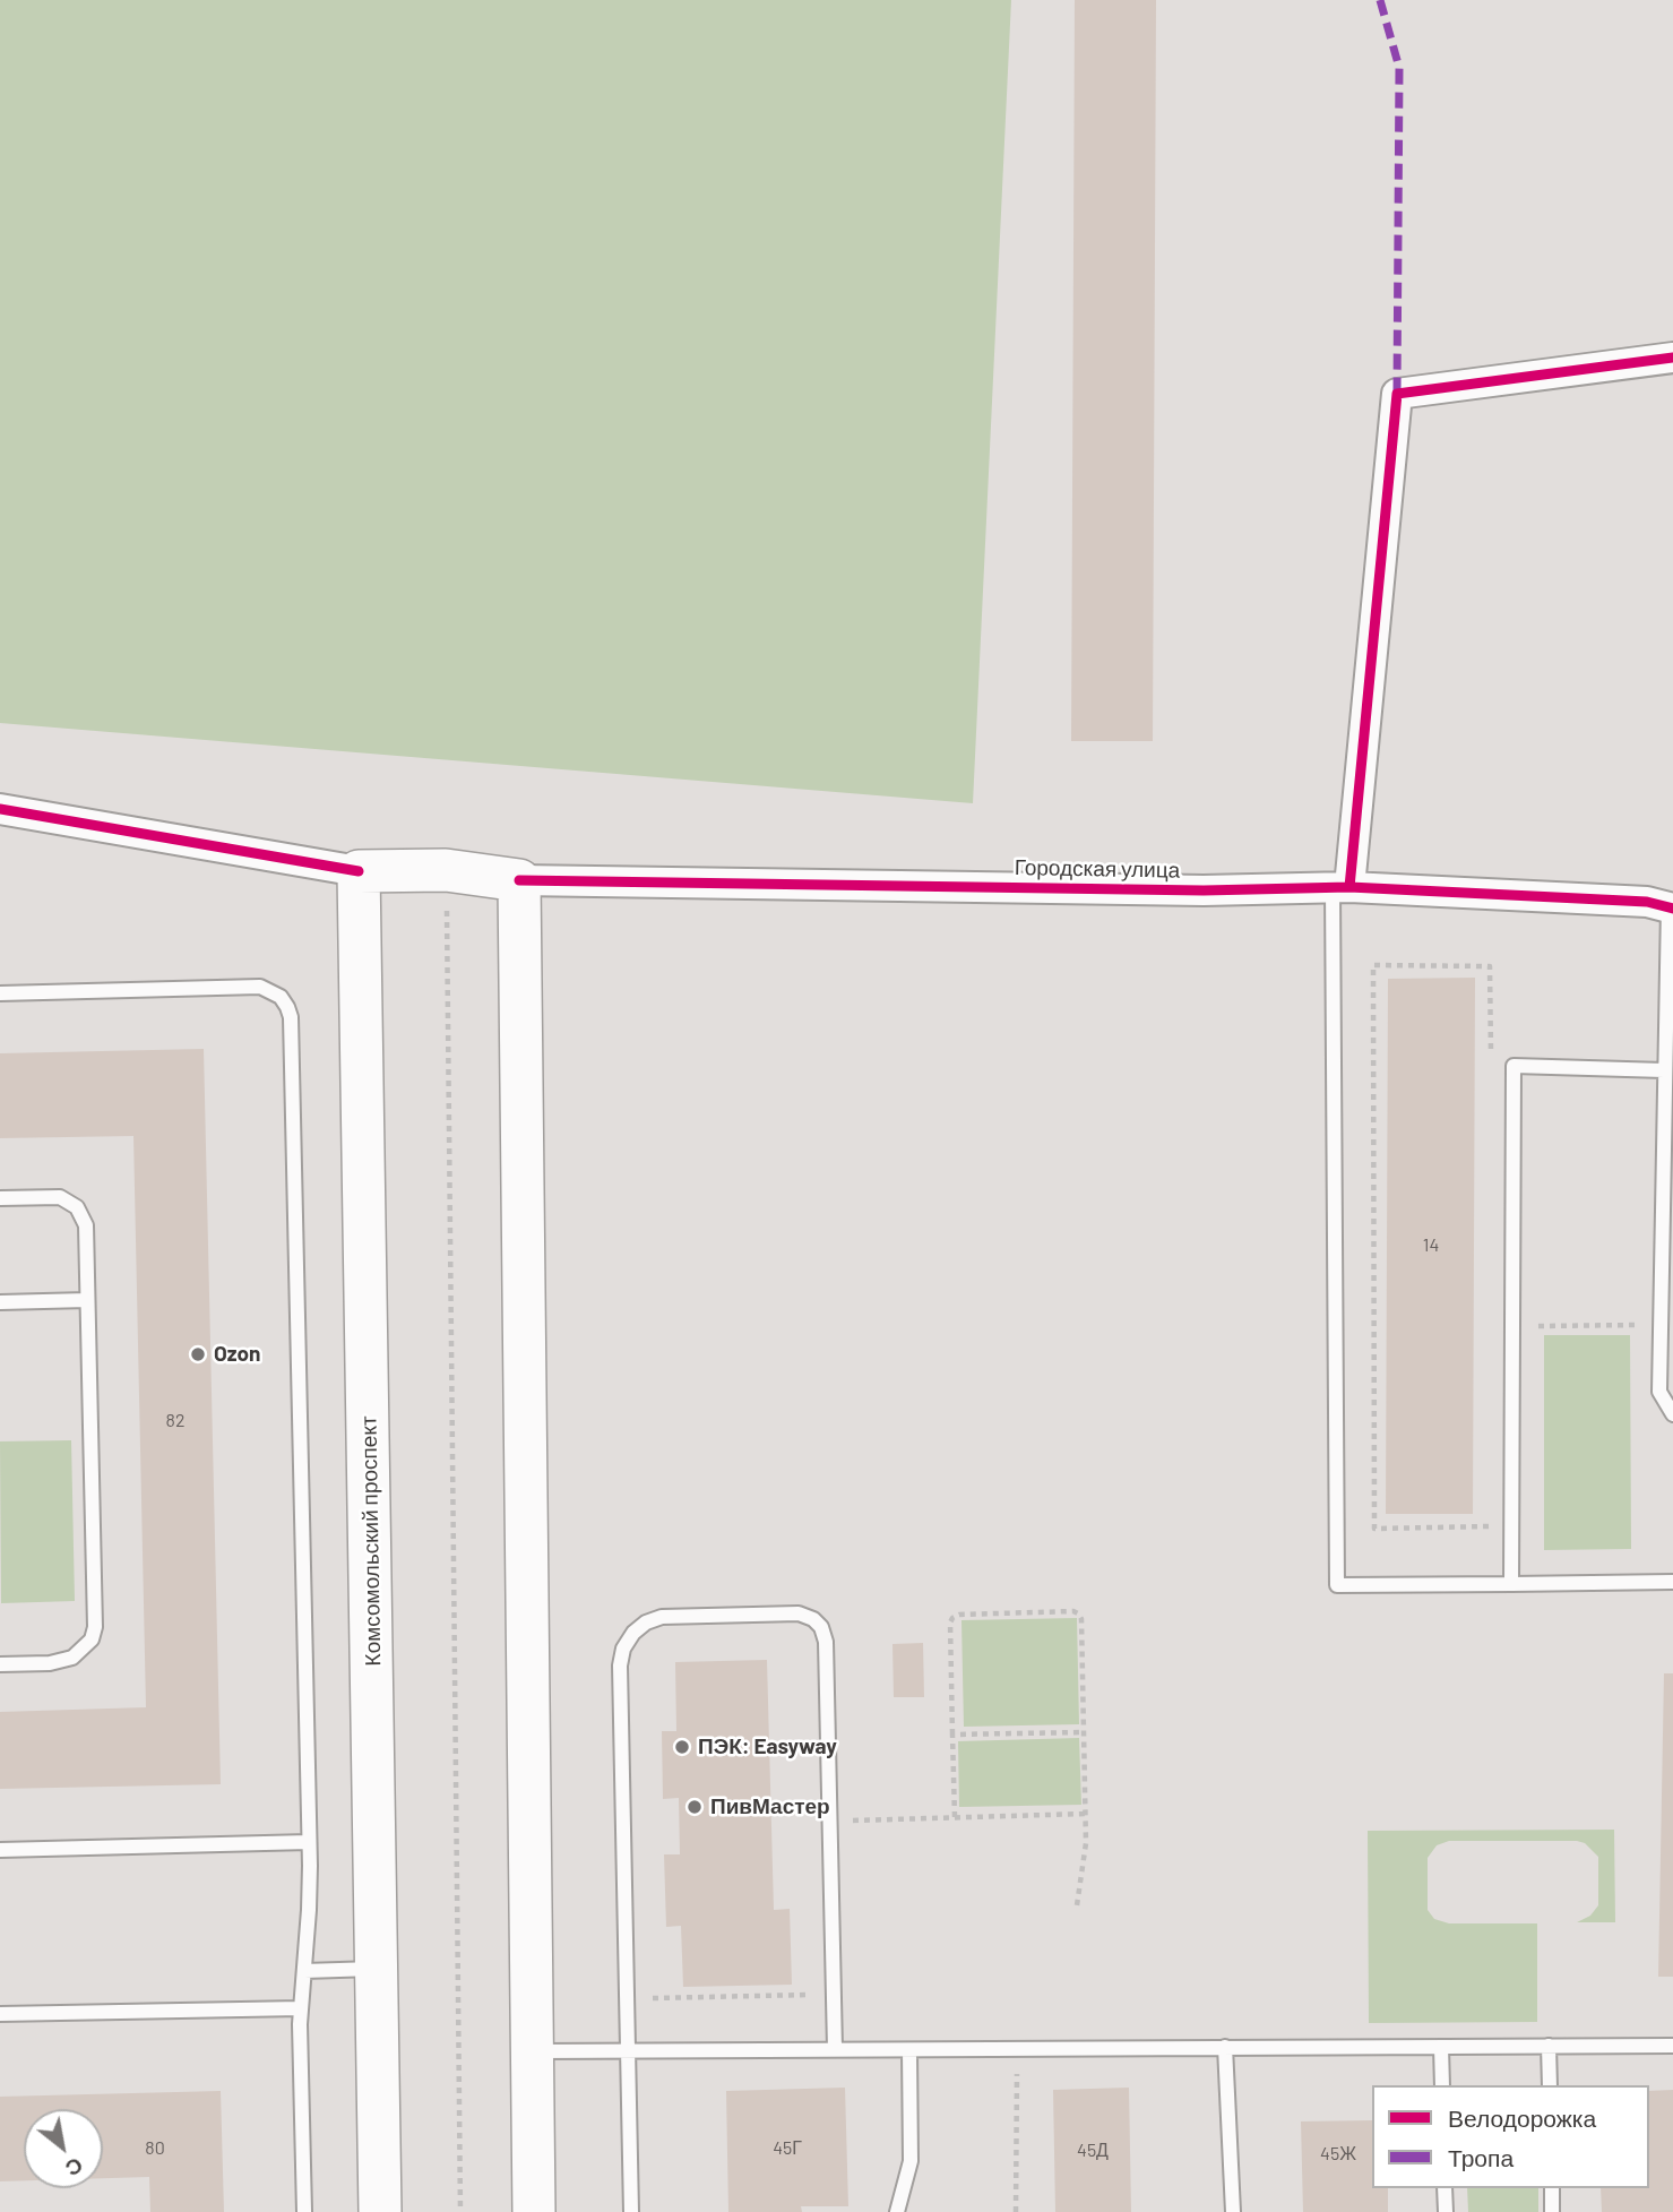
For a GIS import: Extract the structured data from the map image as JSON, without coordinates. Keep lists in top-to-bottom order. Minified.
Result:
{"streets":{"main road":["Городская улица","Комсомольский проспект"]},"crossings":[["Городская улица","Комсомольский проспект"]],"places":["Ozon","ПЭК: Easyway","ПивМастер"],"house_numbers":["14","82","80","45Г","45Д","45Ж"],"legend":["Велодорожка","Тропа"],"north":"bottom right"}
